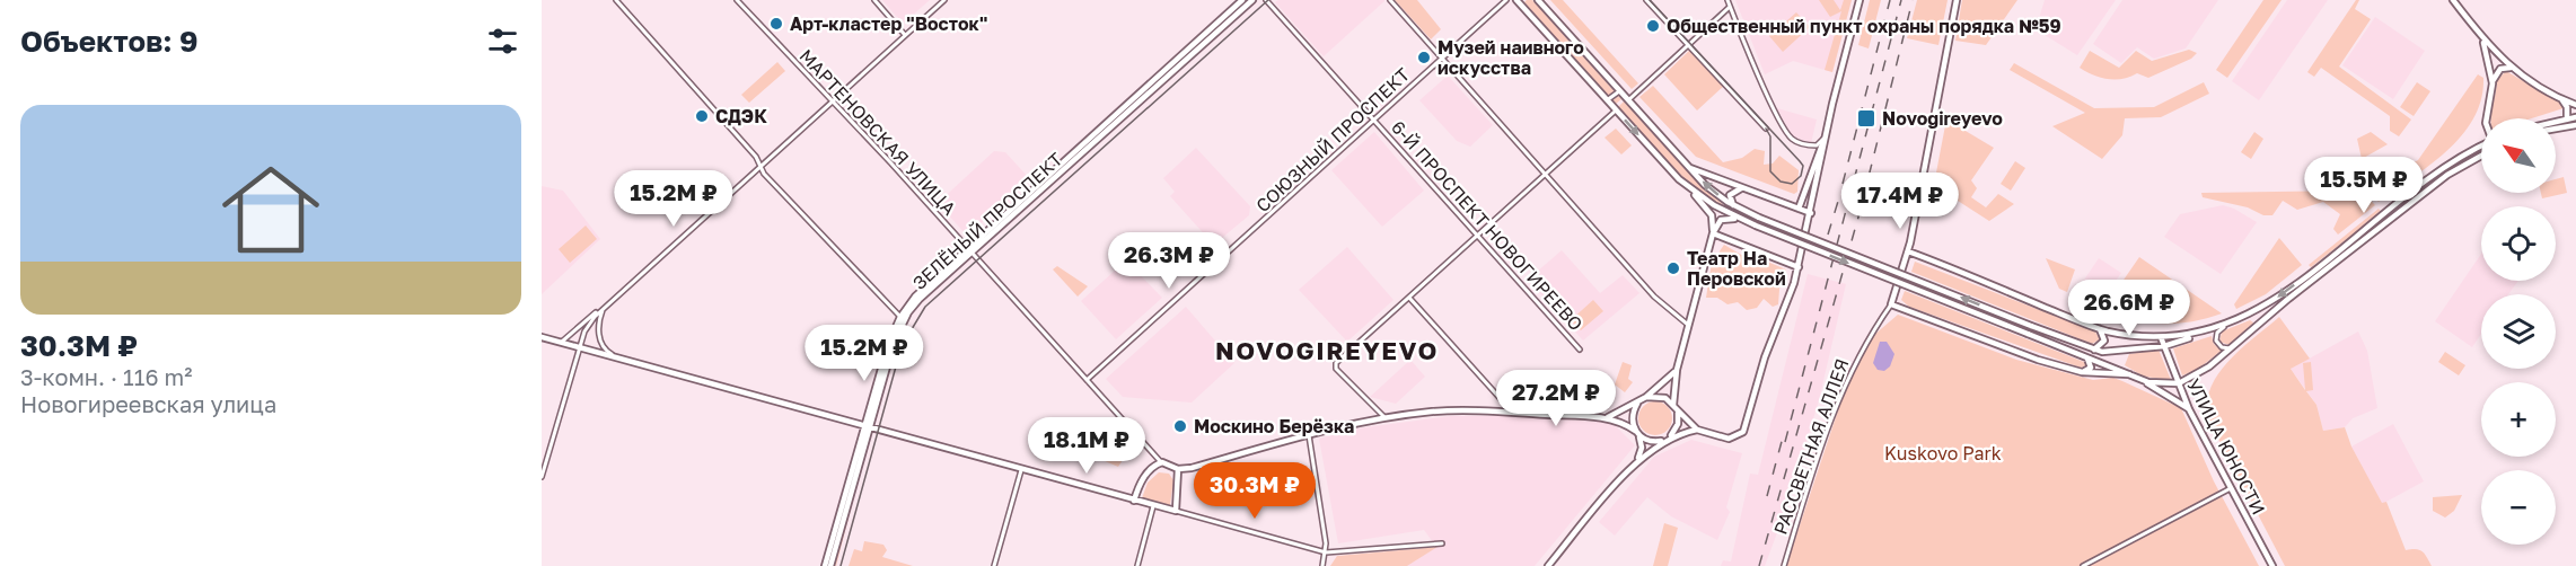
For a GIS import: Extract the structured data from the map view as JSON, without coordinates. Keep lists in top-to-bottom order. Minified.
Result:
{"streets":{"main road":["ЗЕЛЁНЫЙ ПРОСПЕКТ","УЛИЦА ЮНОСТИ"],"street":["МАРТЕНОВСКАЯ УЛИЦА","СОЮЗНЫЙ ПРОСПЕКТ","6-Й ПРОСПЕКТ НОВОГИРЕЕВО","РАССВЕТНАЯ АЛЛЕЯ"]},"crossings":[["МАРТЕНОВСКАЯ УЛИЦА","СОЮЗНЫЙ ПРОСПЕКТ"],["МАРТЕНОВСКАЯ УЛИЦА","ЗЕЛЁНЫЙ ПРОСПЕКТ"],["СОЮЗНЫЙ ПРОСПЕКТ","6-Й ПРОСПЕКТ НОВОГИРЕЕВО"]],"districts":["NOVOGIREYEVO"],"parks":["Kuskovo Park"],"places":{"other":["Арт-кластер \"Восток\"","Общественный пункт охраны порядка №59","Музей наивного искусства","СДЭК","Театр На Перовской","Москино Берёзка"],"transit":["Novogireyevo"]},"north":"top left","page":{"heading":"Объектов: 9","list":[{"name":"30.3M ₽","note":"3-комн. · 116 m² · Новогиреевская улица"}],"map_buttons":["+","−"],"price":["15.5M ₽","15.2M ₽","17.4M ₽","26.3M ₽","26.6M ₽","15.2M ₽","27.2M ₽","18.1M ₽","30.3M ₽"]}}
